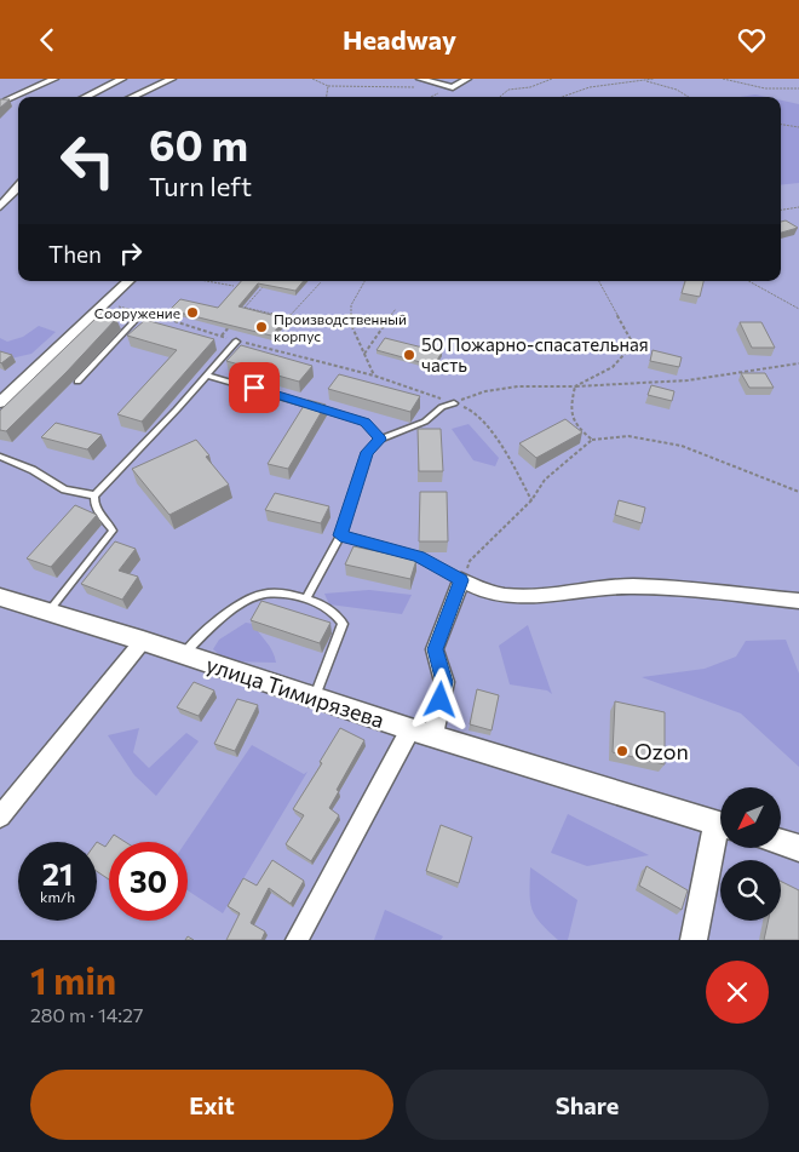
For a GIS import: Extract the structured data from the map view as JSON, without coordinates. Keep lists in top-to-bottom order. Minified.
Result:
{"streets":{"street":["улица Тимирязева"]},"places":["Сооружение","Производственный корпус","50 Пожарно-спасательная часть","Ozon"],"north":"bottom left","page":{"header":"Headway","turn":["60 m","Turn left"],"then":"Then","speed":"21 km/h","limit":"30","heading":["1 min","280 m · 14:27"],"buttons":["Exit","Share"]}}
